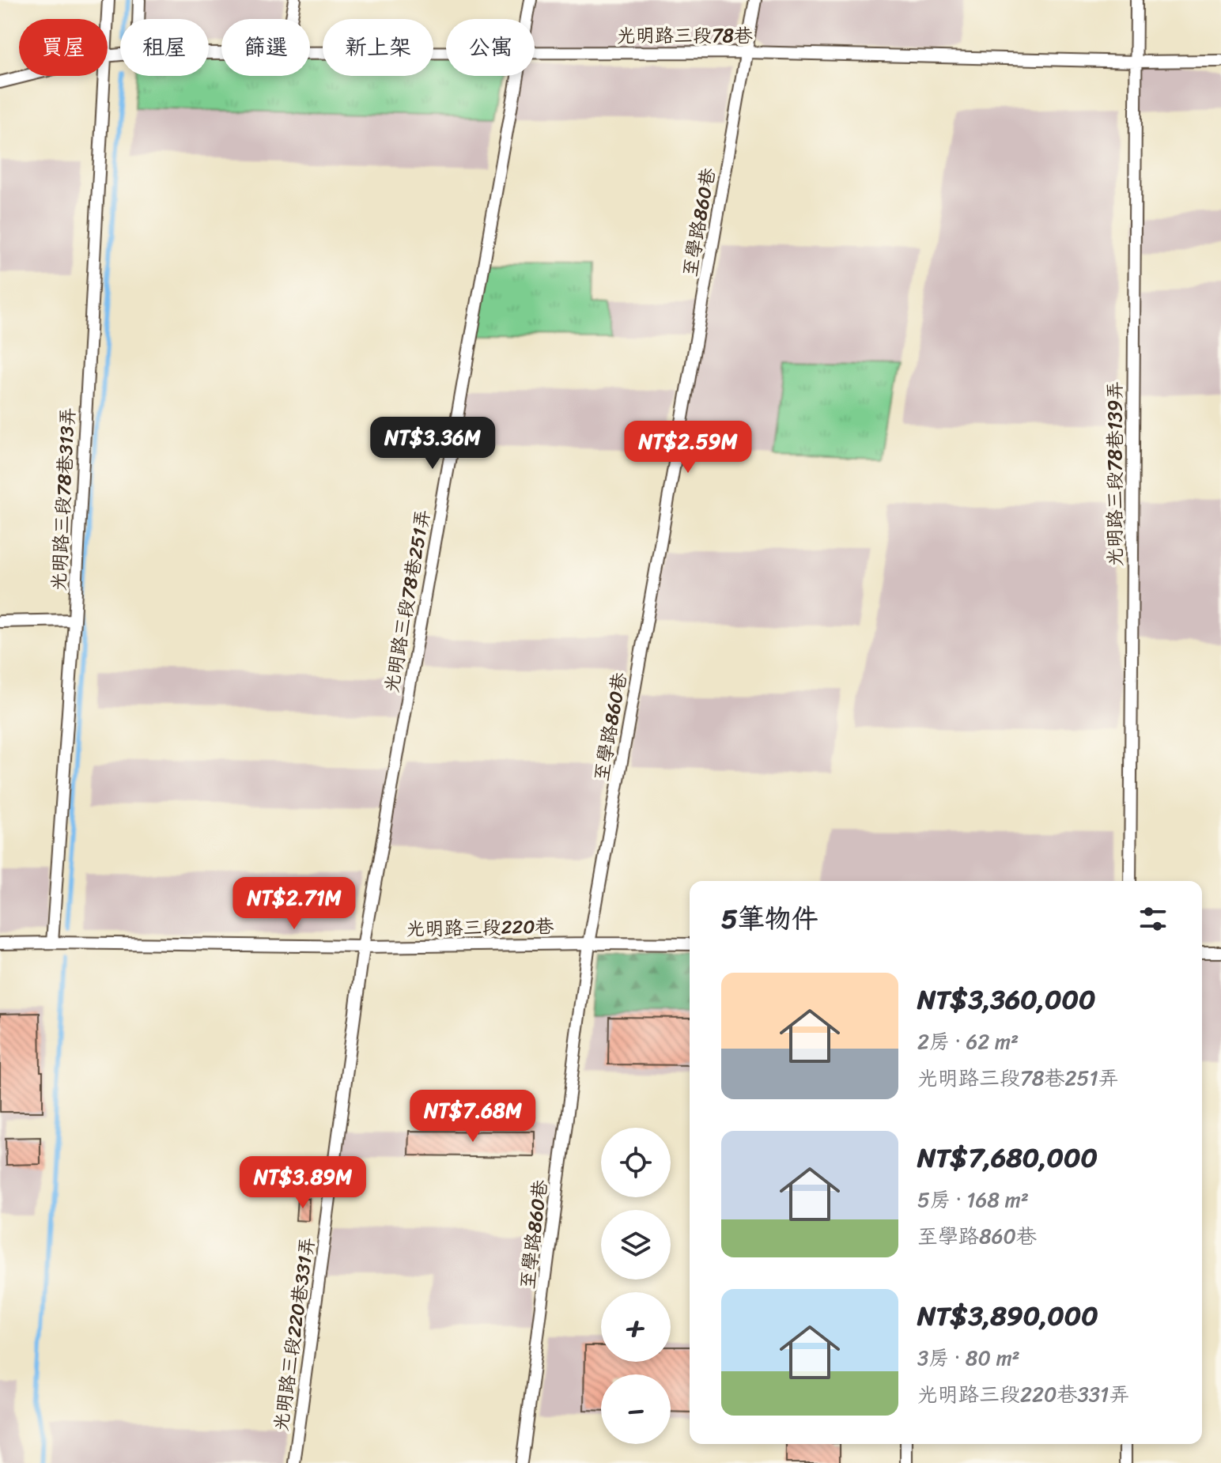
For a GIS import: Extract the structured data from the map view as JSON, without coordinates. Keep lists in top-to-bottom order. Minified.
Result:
{"streets":{"street":["光明路三段78巷","至學路860巷","光明路三段78巷139弄","光明路三段78巷313弄","光明路三段78巷251弄","光明路三段220巷","光明路三段220巷331弄"]},"crossings":[["光明路三段78巷","至學路860巷"],["光明路三段78巷","光明路三段78巷139弄"],["至學路860巷","光明路三段220巷"],["光明路三段78巷313弄","光明路三段220巷"],["光明路三段78巷251弄","光明路三段220巷"],["光明路三段78巷251弄","光明路三段220巷331弄"],["光明路三段220巷","光明路三段220巷331弄"]],"page":{"chip":["買屋","租屋","篩選","新上架","公寓"],"price":["NT$3.36M","NT$2.59M","NT$2.71M","NT$7.68M","NT$3.89M"],"heading":"5筆物件","list":[{"name":"NT$3,360,000","note":"2房 · 62 m² · 光明路三段78巷251弄"},{"name":"NT$7,680,000","note":"5房 · 168 m² · 至學路860巷"},{"name":"NT$3,890,000","note":"3房 · 80 m² · 光明路三段220巷331弄"}],"map_buttons":["+","−"]}}
